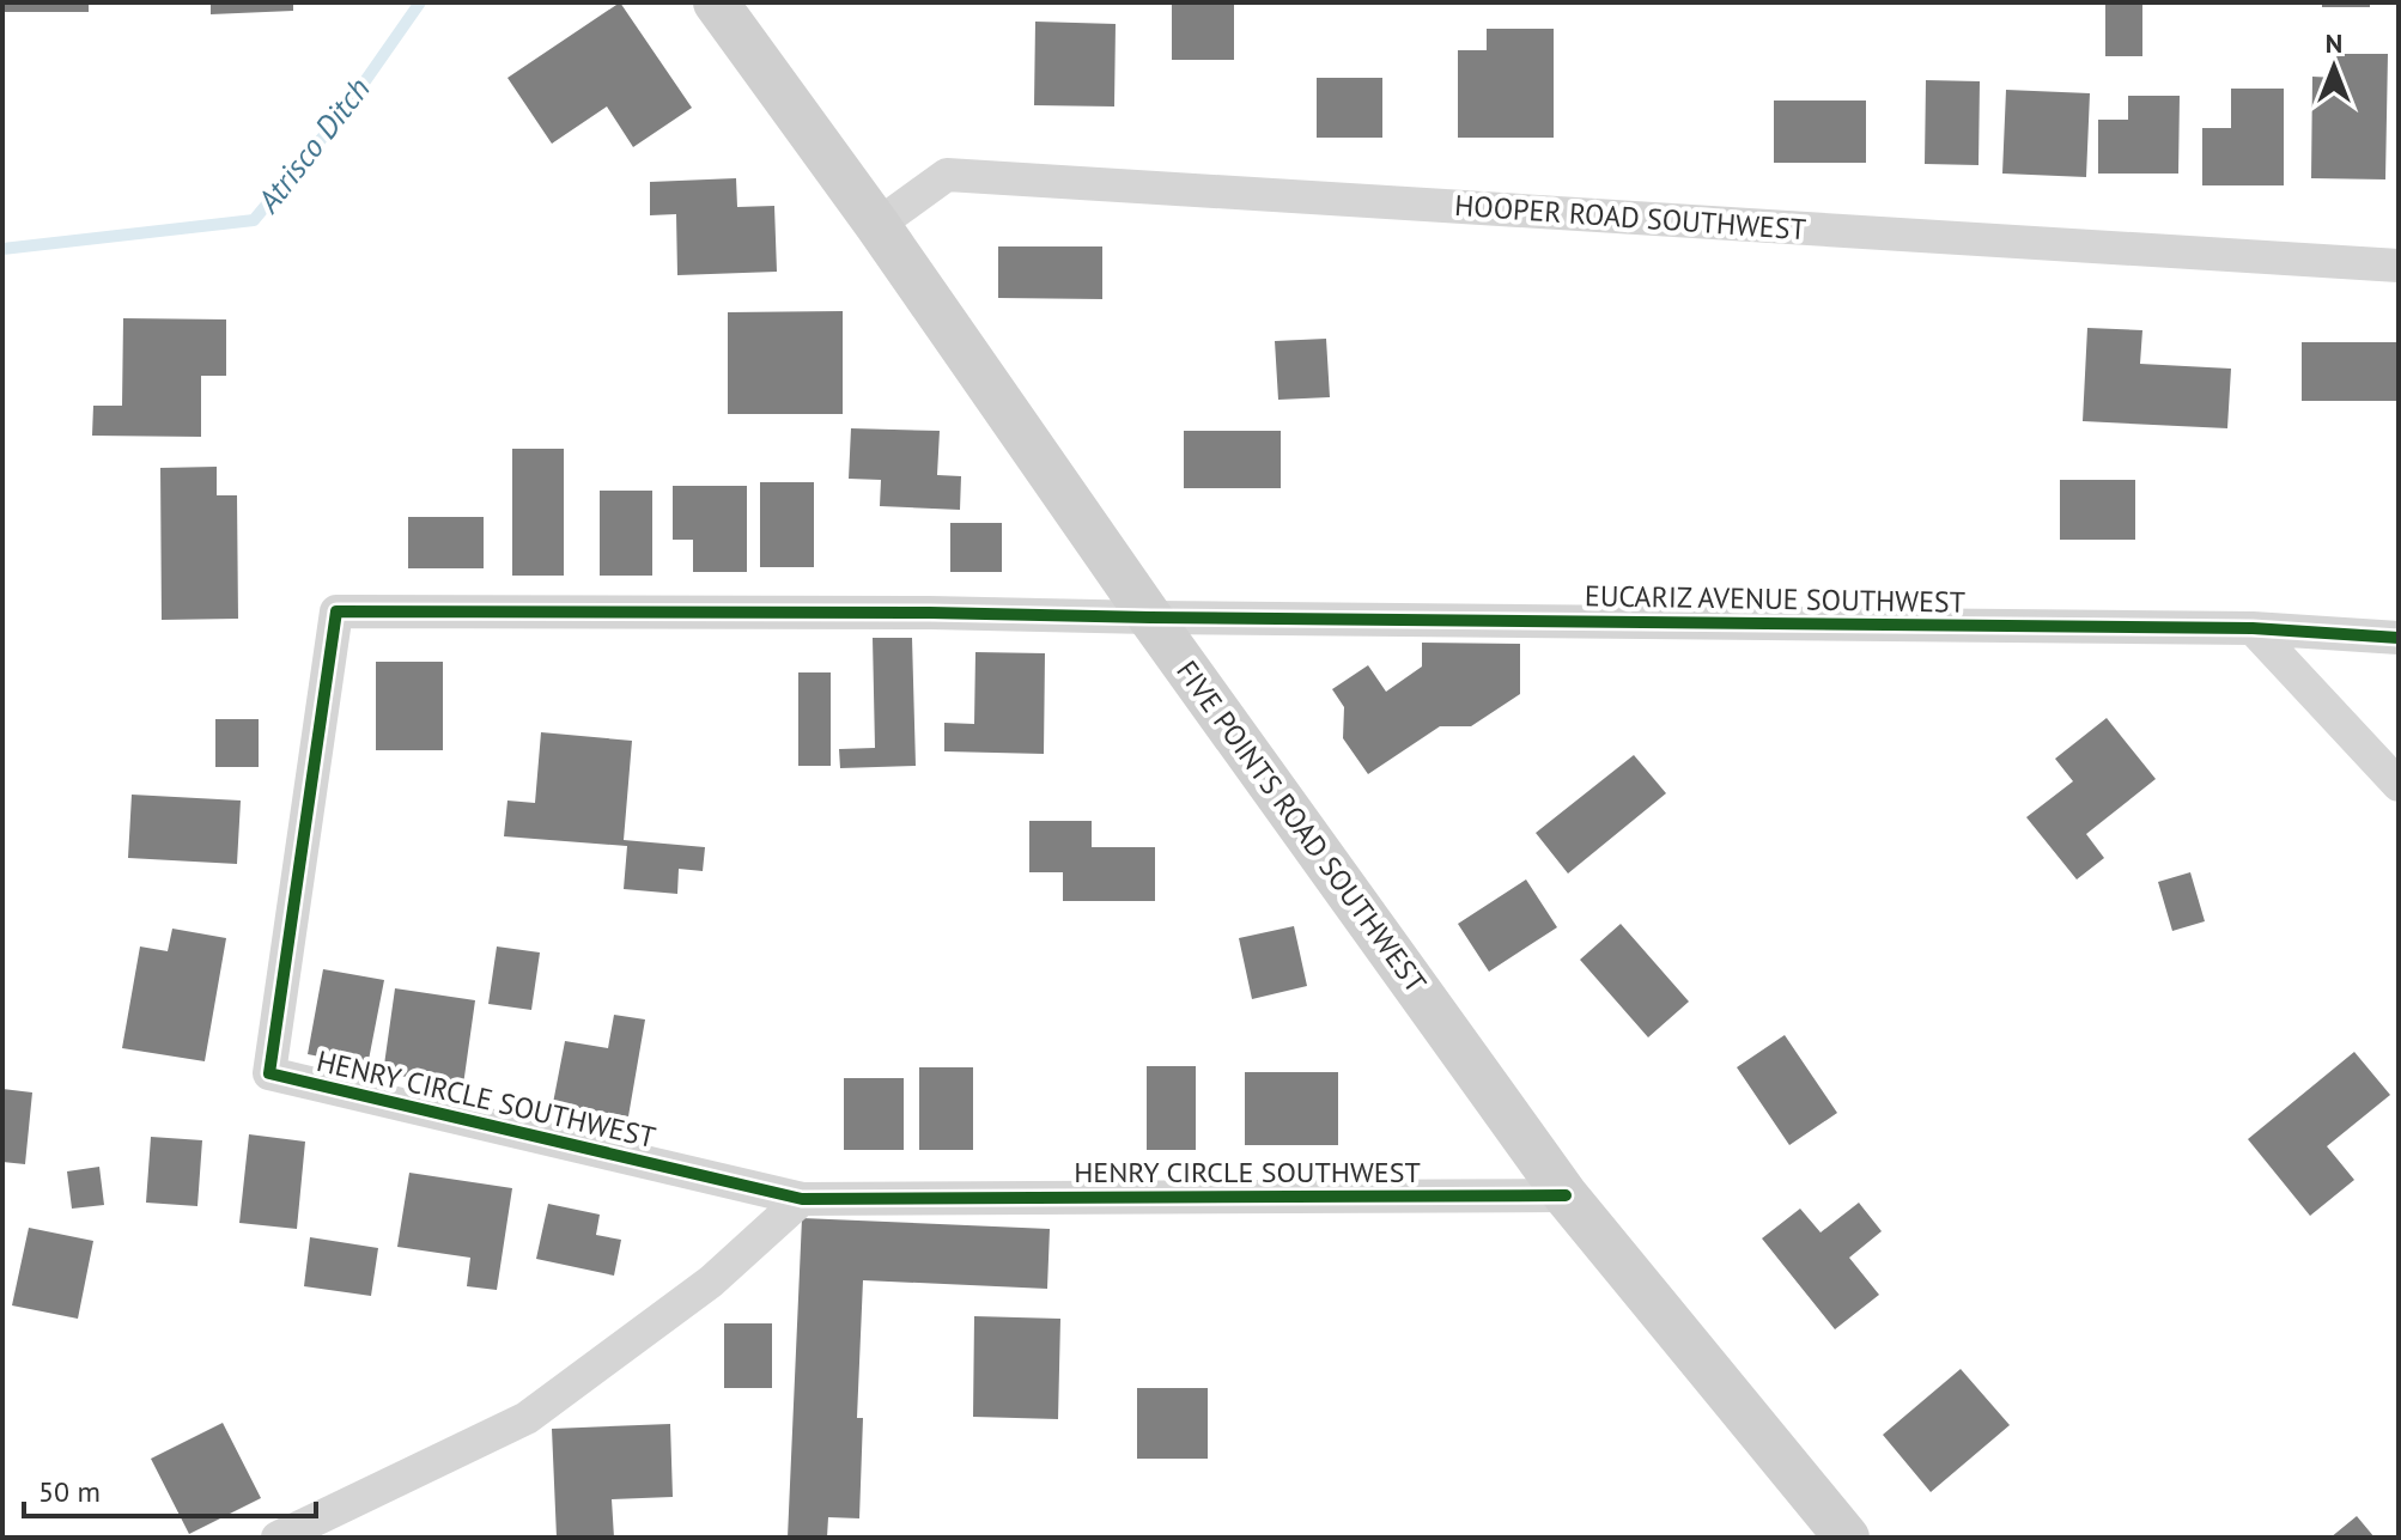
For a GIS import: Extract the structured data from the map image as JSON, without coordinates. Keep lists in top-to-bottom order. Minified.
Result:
{"streets":{"main road":["FIVE POINTS ROAD SOUTHWEST"],"street":["HOOPER ROAD SOUTHWEST","EUCARIZ AVENUE SOUTHWEST","HENRY CIRCLE SOUTHWEST"]},"crossings":[["HOOPER ROAD SOUTHWEST","FIVE POINTS ROAD SOUTHWEST"],["EUCARIZ AVENUE SOUTHWEST","FIVE POINTS ROAD SOUTHWEST"],["EUCARIZ AVENUE SOUTHWEST","HENRY CIRCLE SOUTHWEST"],["FIVE POINTS ROAD SOUTHWEST","HENRY CIRCLE SOUTHWEST"]],"water":["Atrisco Ditch"],"scale_bar":"50 m","north":"top"}
